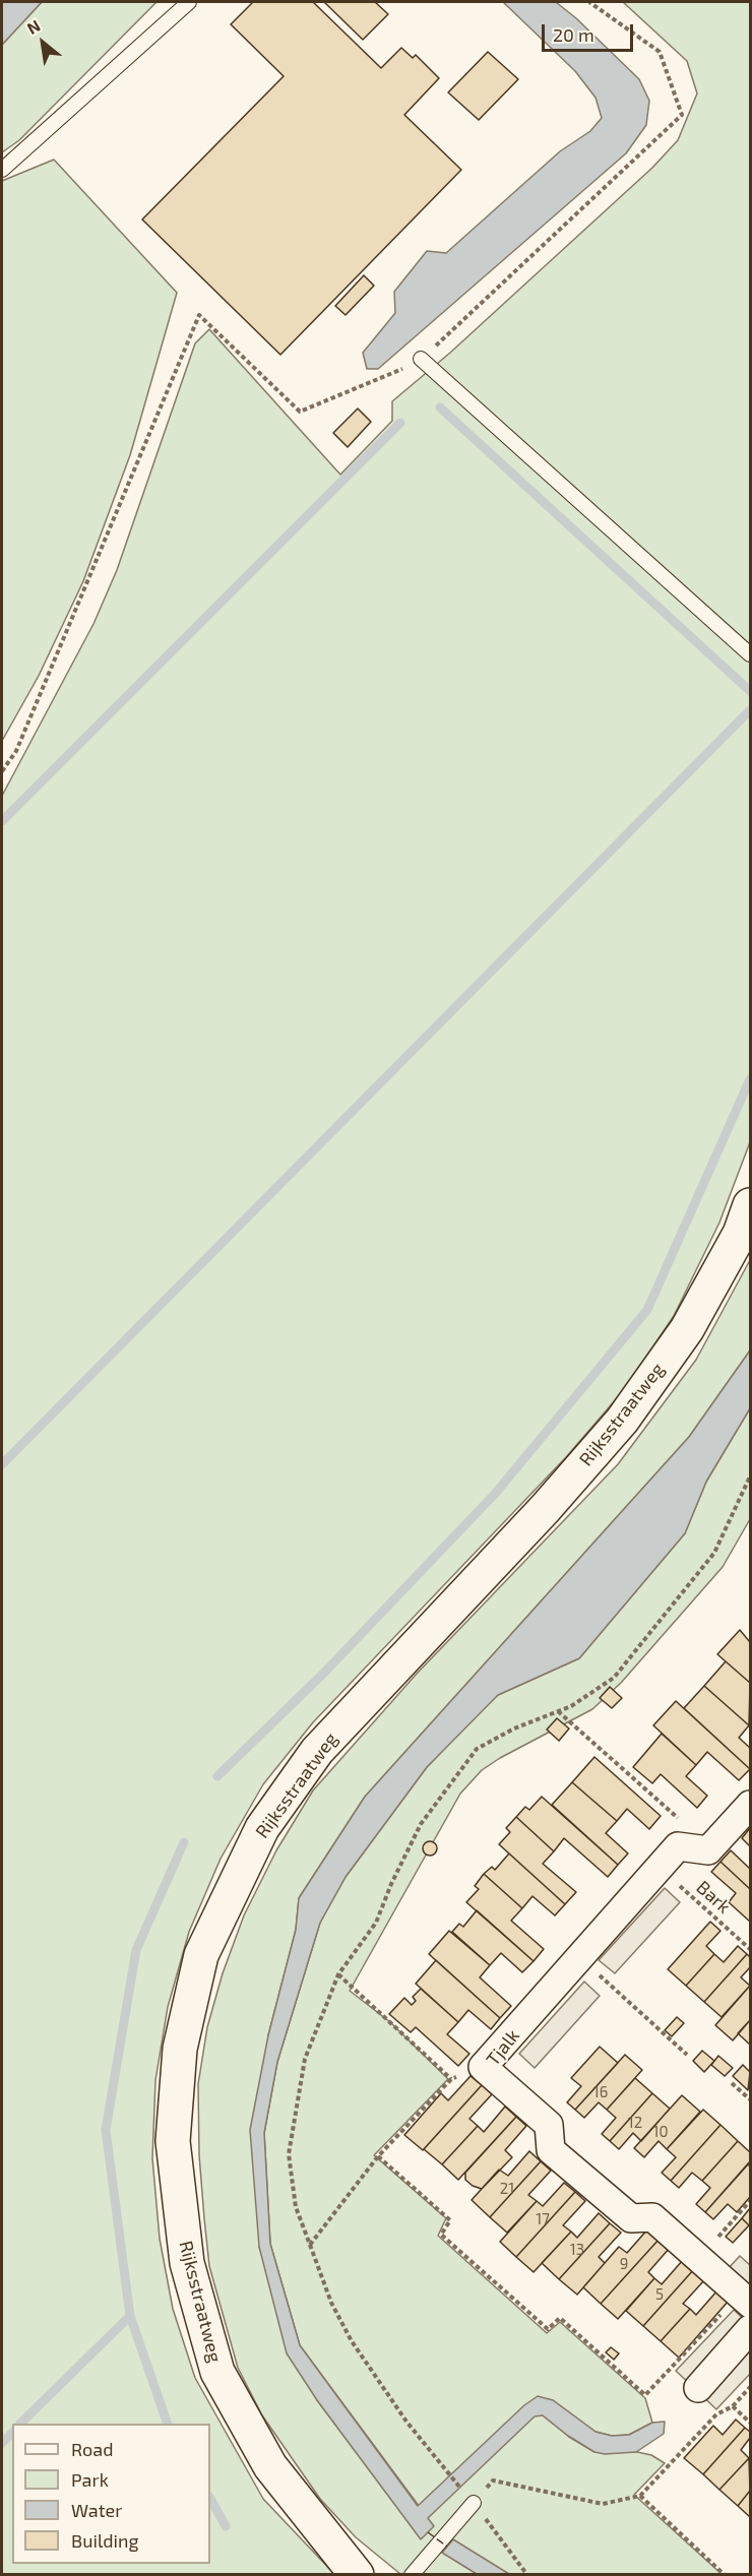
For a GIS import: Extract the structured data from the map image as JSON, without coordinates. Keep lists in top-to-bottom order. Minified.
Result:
{"streets":{"main road":["Rijksstraatweg"],"street":["Tjalk"],"path":["Bark"]},"crossings":[["Bark","Tjalk"]],"house_numbers":["16","12","10","21","17","13","9","5"],"legend":["Road","Park","Water","Building"],"scale_bar":"20 m","north":"top left"}
